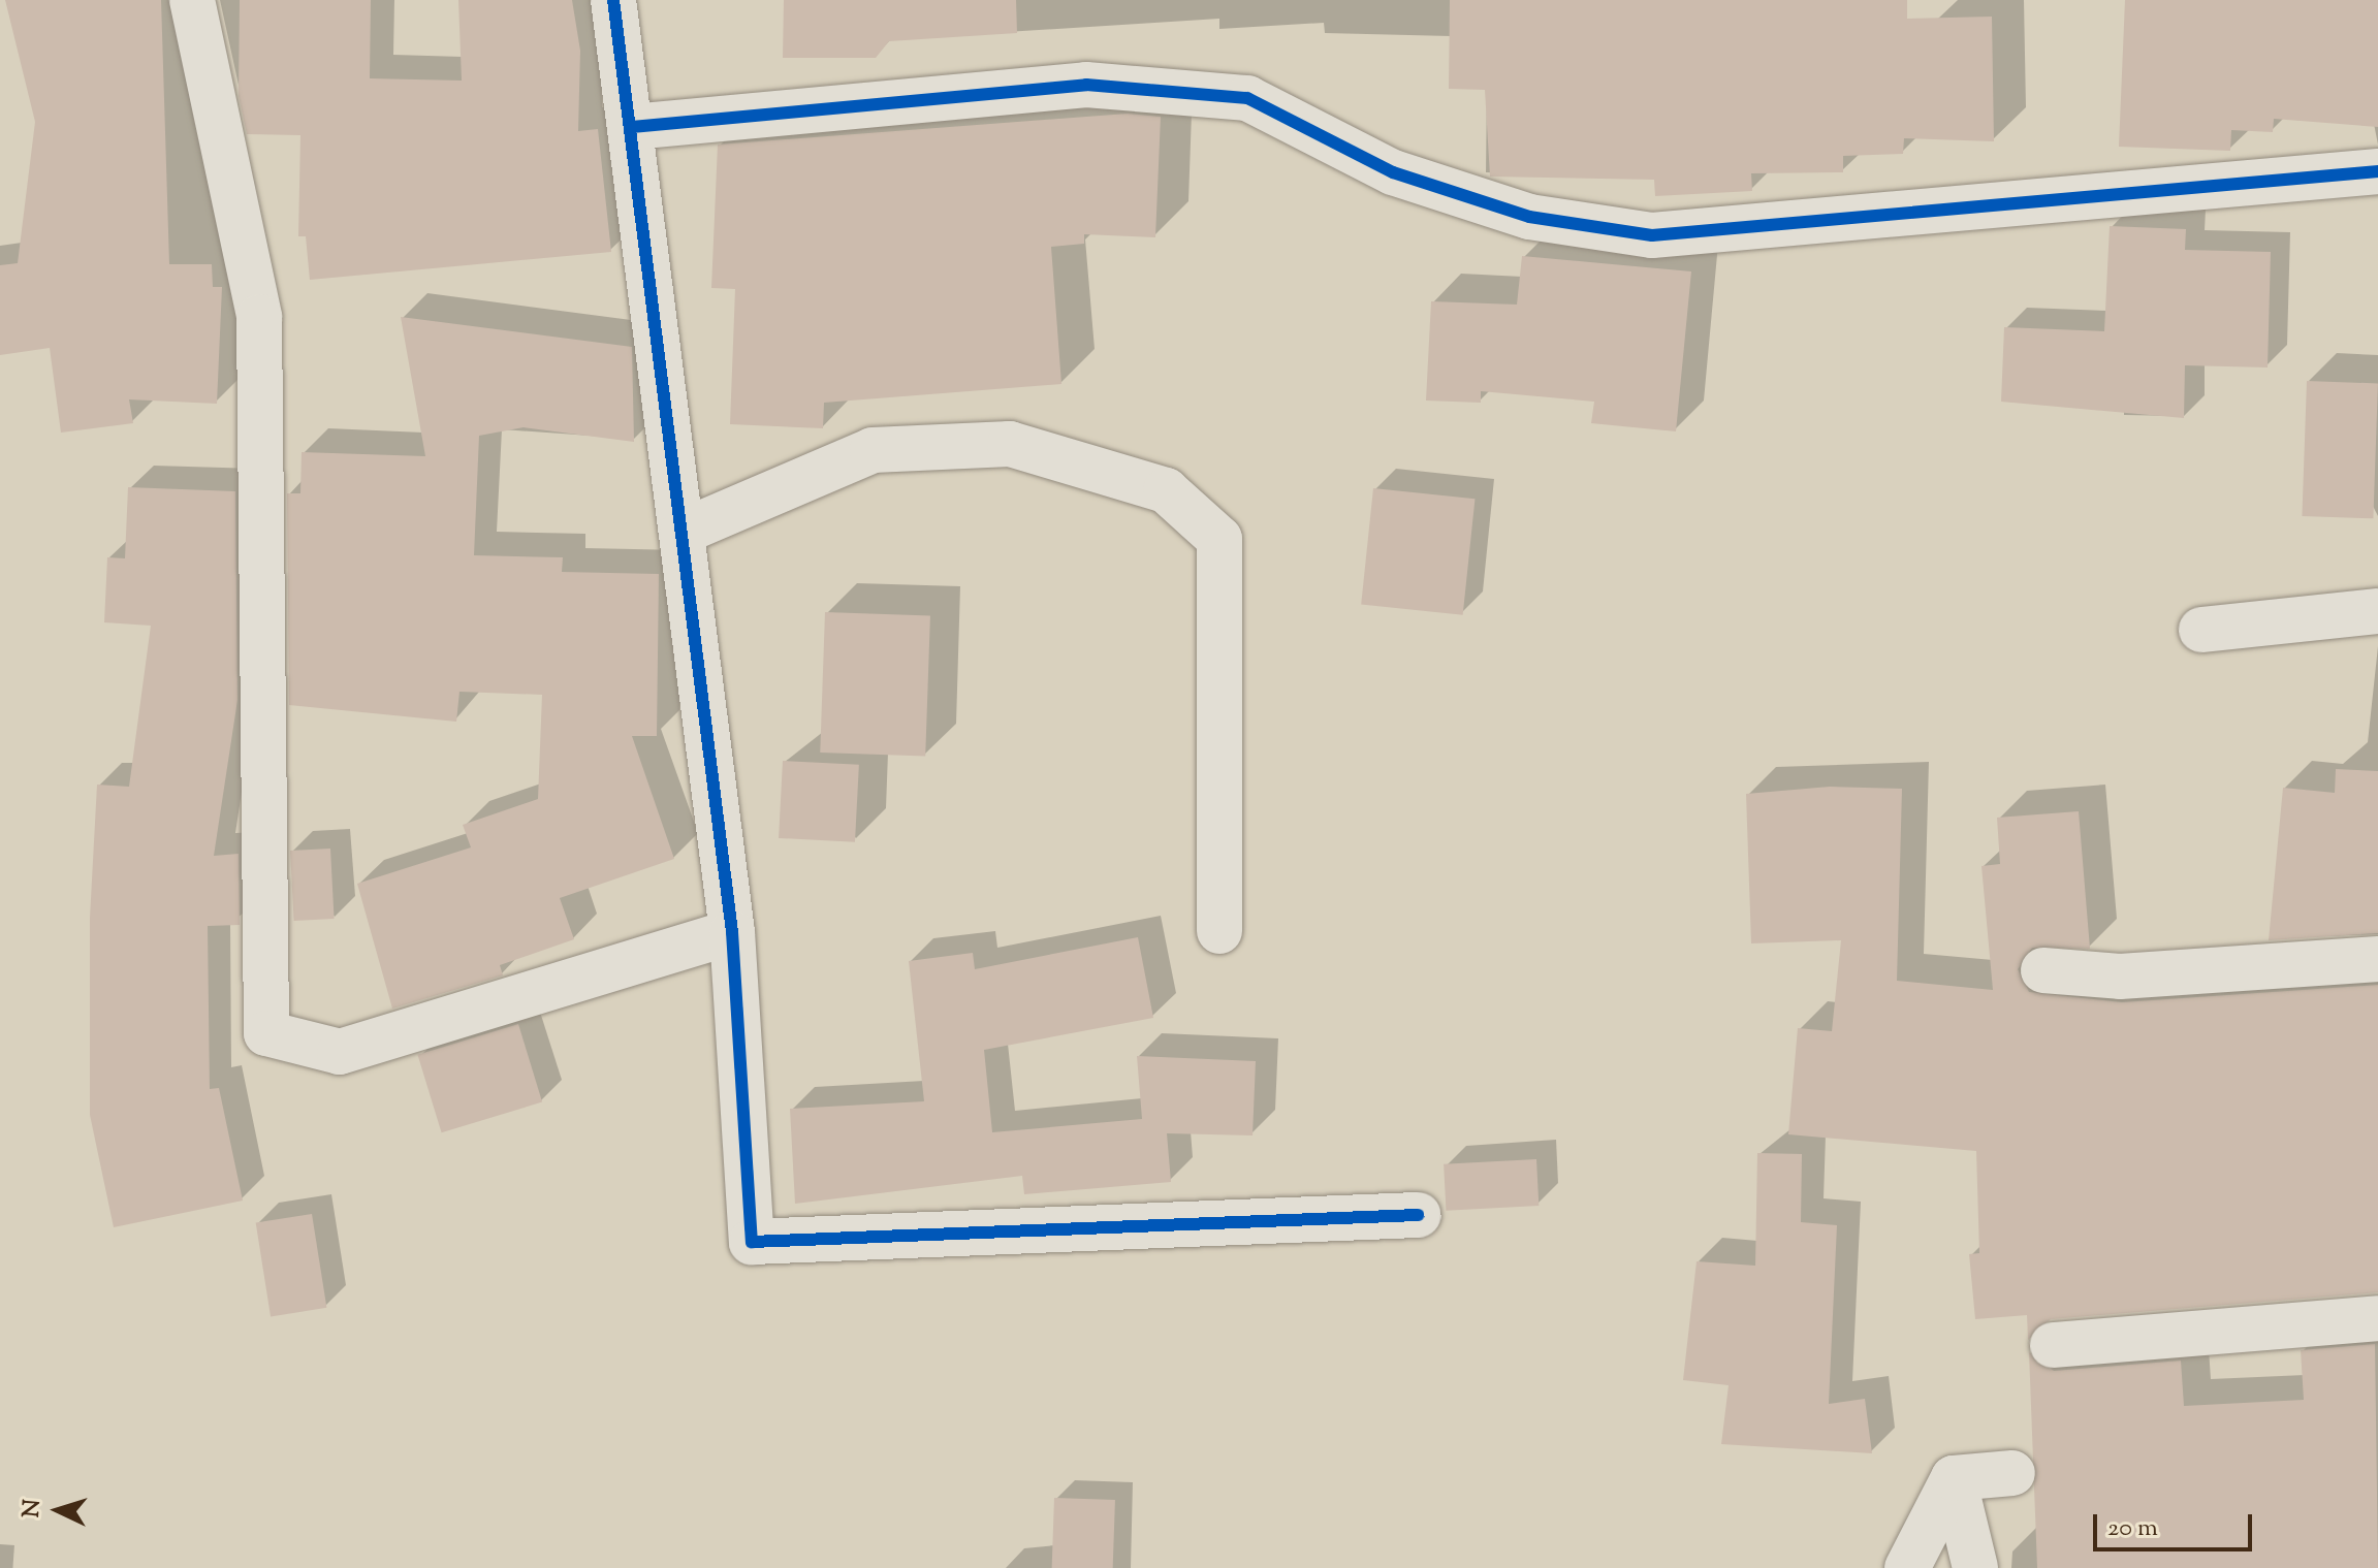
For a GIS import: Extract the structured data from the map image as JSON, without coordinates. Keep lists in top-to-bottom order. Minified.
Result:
{"scale_bar":"20 m","north":"left"}
